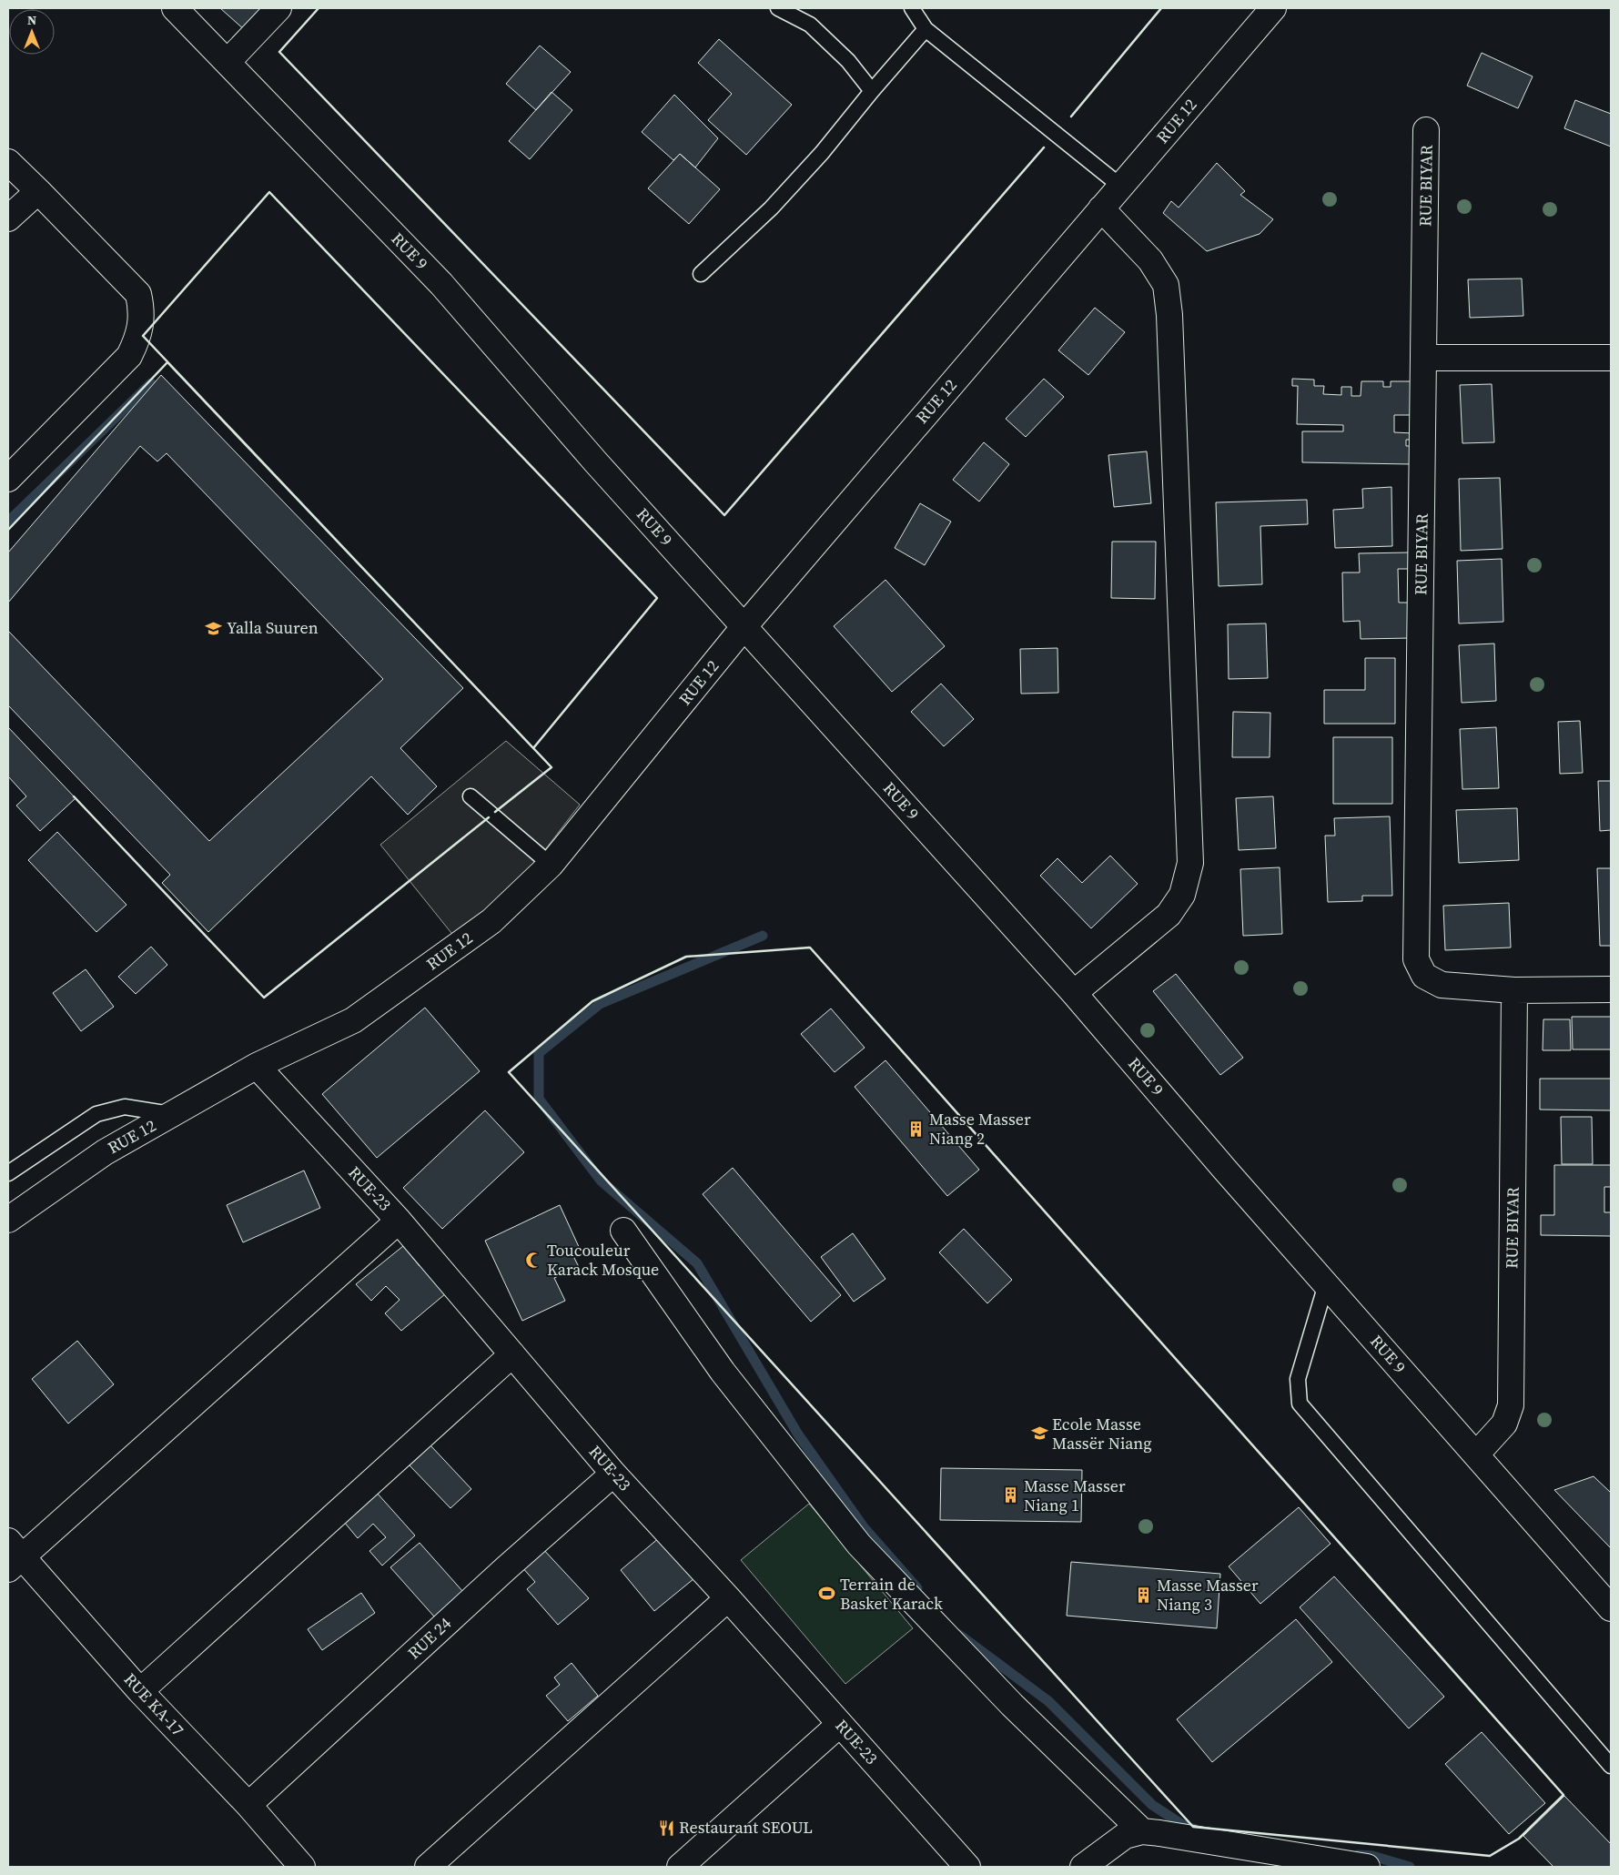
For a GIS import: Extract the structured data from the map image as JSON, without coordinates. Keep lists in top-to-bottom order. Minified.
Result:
{"streets":{"street":["RUE 12","RUE BIYAR","RUE 9","RUE-23","RUE 24","RUE KA-17"]},"crossings":[["RUE 12","RUE 9"],["RUE 12","RUE-23"],["RUE BIYAR","RUE 9"],["RUE-23","RUE 24"],["RUE 24","RUE KA-17"]],"places":{"school or university":["Yalla Suuren","Ecole Masse Massër Niang"],"building":["Masse Masser Niang 2","Masse Masser Niang 1","Masse Masser Niang 3"],"mosque":["Toucouleur Karack Mosque"],"sports":["Terrain de Basket Karack"],"restaurant":["Restaurant SEOUL"]},"north":"top"}
